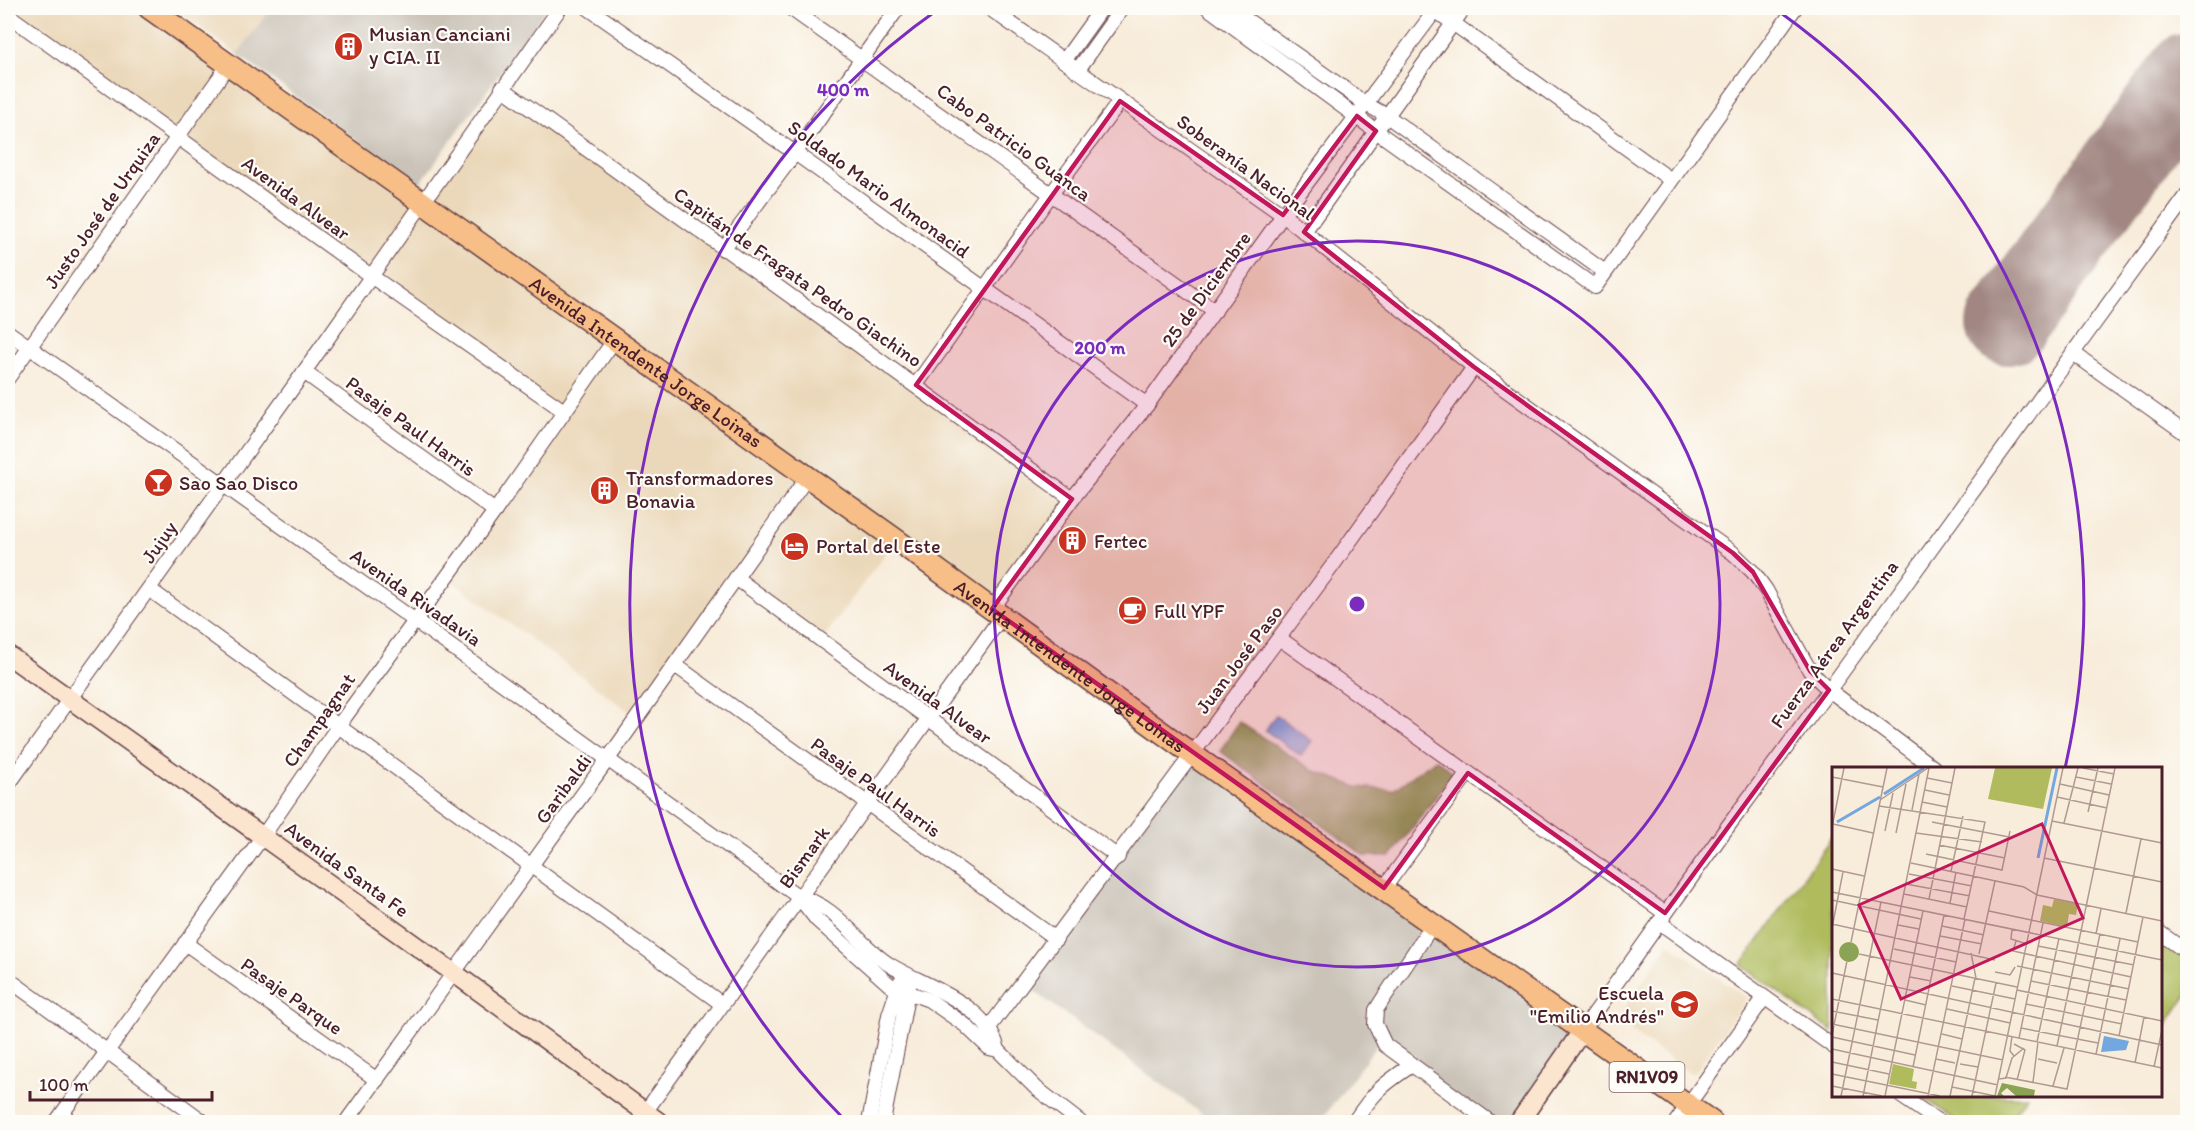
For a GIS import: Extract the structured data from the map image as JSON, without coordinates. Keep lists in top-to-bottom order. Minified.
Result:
{"streets":{"main road":["Avenida Intendente Jorge Loinas","RN1V09"],"street":["Cabo Patricio Guanca","Soberanía Nacional","Soldado Mario Almonacid","Avenida Alvear","Justo José de Urquiza","Capitán de Fragata Pedro Giachino","25 de Diciembre","Pasaje Paul Harris","Jujuy","Avenida Rivadavia","Fuerza Aérea Argentina","Juan José Paso","Champagnat","Garibaldi","Bismark","Avenida Santa Fe","Pasaje Parque"]},"crossings":[["Cabo Patricio Guanca","25 de Diciembre"],["Soberanía Nacional","25 de Diciembre"],["Soberanía Nacional","Fuerza Aérea Argentina"],["Soberanía Nacional","Juan José Paso"],["Soldado Mario Almonacid","25 de Diciembre"],["Avenida Alvear","Justo José de Urquiza"],["Avenida Alvear","Jujuy"],["Avenida Alvear","Juan José Paso"],["Avenida Alvear","Champagnat"],["Avenida Alvear","Garibaldi"],["Avenida Alvear","Bismark"],["Justo José de Urquiza","Avenida Intendente Jorge Loinas"],["Justo José de Urquiza","Avenida Rivadavia"],["Capitán de Fragata Pedro Giachino","25 de Diciembre"],["Capitán de Fragata Pedro Giachino","Jujuy"],["25 de Diciembre","Avenida Intendente Jorge Loinas"],["25 de Diciembre","Bismark"],["Avenida Intendente Jorge Loinas","Jujuy"],["Avenida Intendente Jorge Loinas","Fuerza Aérea Argentina"],["Avenida Intendente Jorge Loinas","Juan José Paso"],["Avenida Intendente Jorge Loinas","Champagnat"],["Avenida Intendente Jorge Loinas","Garibaldi"],["Avenida Intendente Jorge Loinas","Bismark"],["Avenida Intendente Jorge Loinas","RN1V09"],["Pasaje Paul Harris","Jujuy"],["Pasaje Paul Harris","Juan José Paso"],["Pasaje Paul Harris","Champagnat"],["Pasaje Paul Harris","Garibaldi"],["Pasaje Paul Harris","Bismark"],["Jujuy","Avenida Rivadavia"],["Jujuy","Avenida Santa Fe"],["Avenida Rivadavia","Juan José Paso"],["Avenida Rivadavia","Champagnat"],["Avenida Rivadavia","Garibaldi"],["Avenida Rivadavia","Bismark"],["Fuerza Aérea Argentina","RN1V09"],["Champagnat","Avenida Santa Fe"],["Champagnat","Pasaje Parque"],["Garibaldi","Avenida Santa Fe"],["Garibaldi","Pasaje Parque"],["Bismark","Avenida Santa Fe"]],"places":{"building":["Musian Canciani y CIA. II","Transformadores Bonavia","Fertec"],"bar":["Sao Sao Disco"],"hotel":["Portal del Este"],"cafe":["Full YPF"],"school or university":["Escuela \"Emilio Andrés\""]},"scale_bar":"100 m","rings":["400 m","200 m"]}
